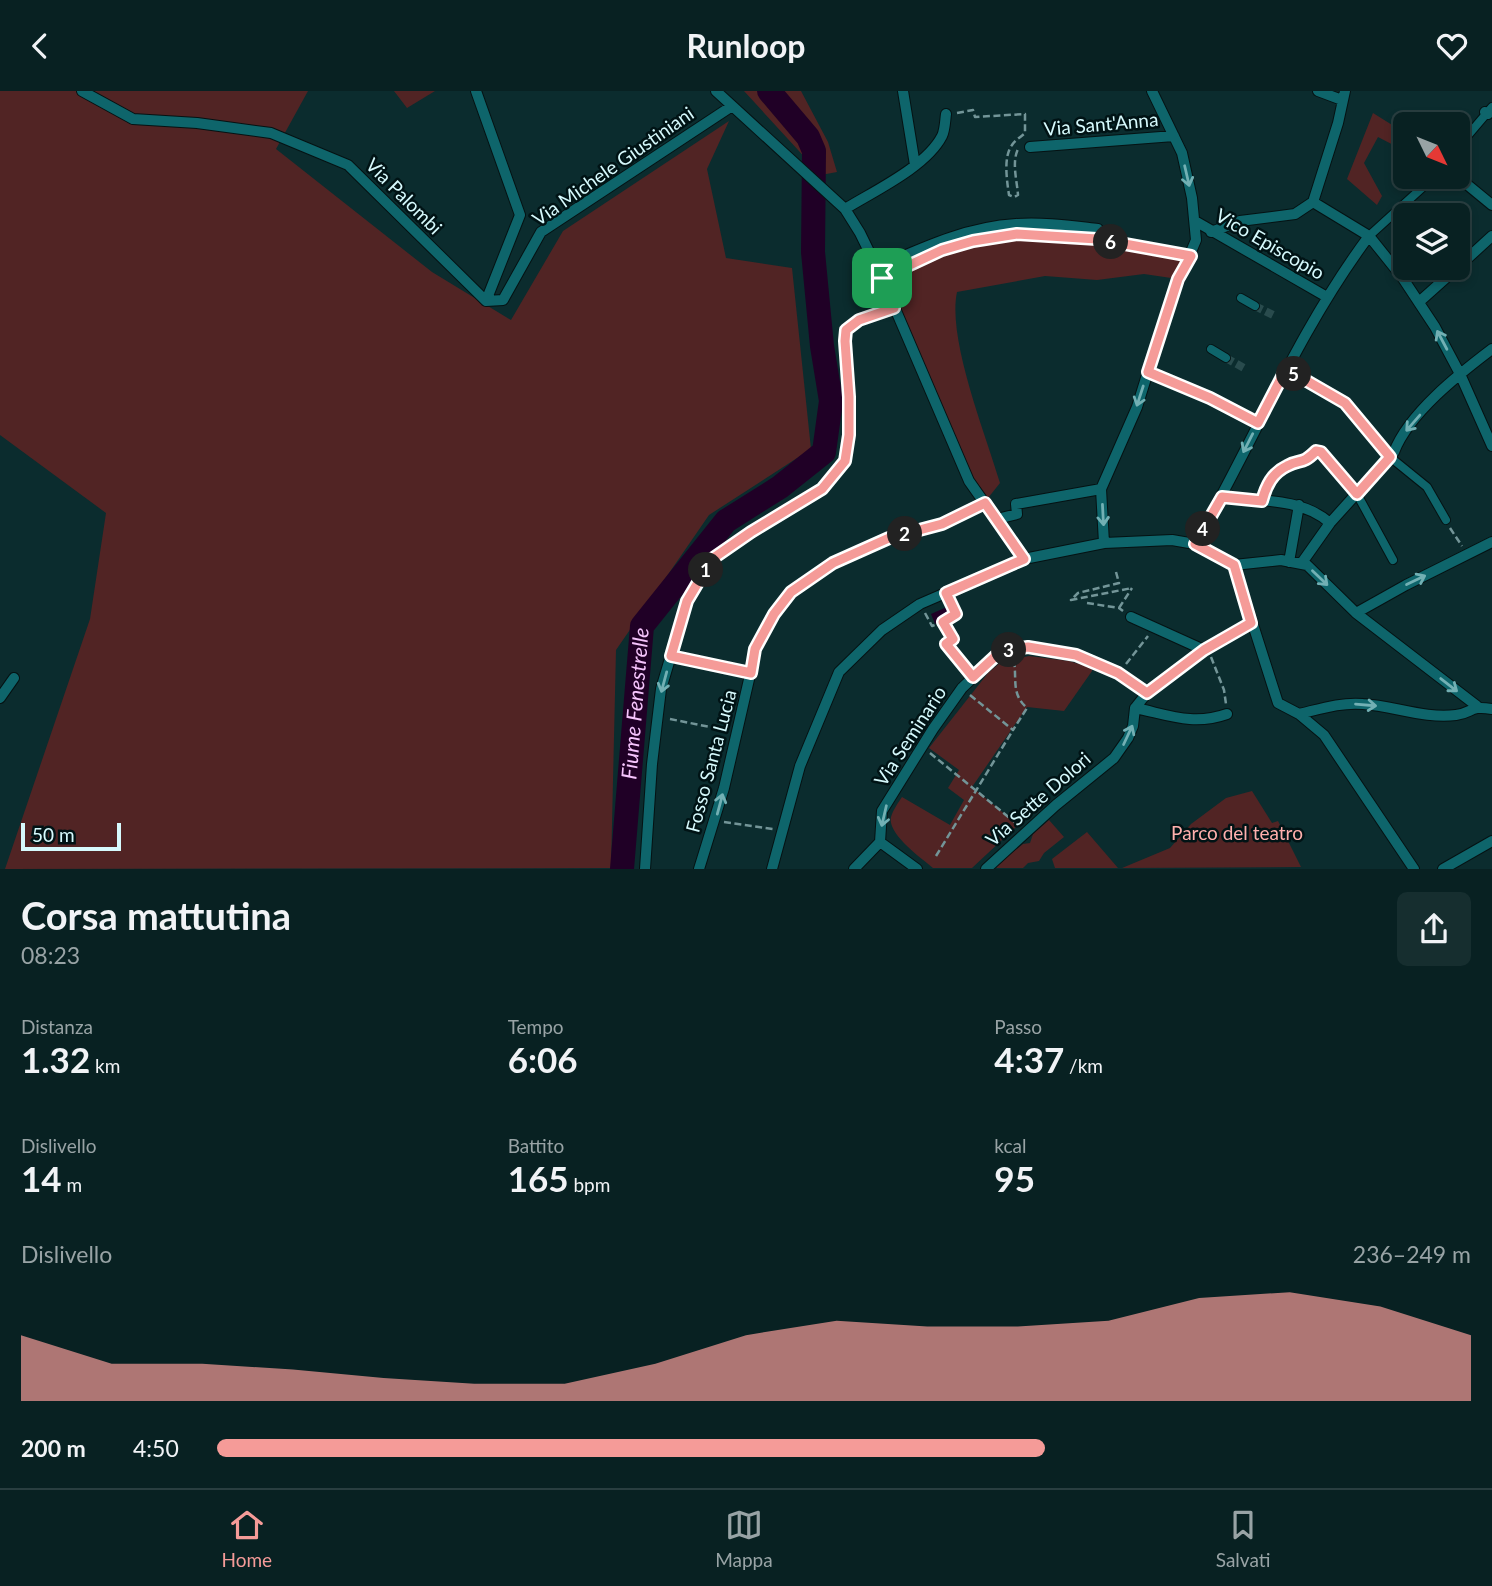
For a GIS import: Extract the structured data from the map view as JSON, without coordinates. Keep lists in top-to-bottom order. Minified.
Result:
{"streets":{"street":["Via Sant'Anna","Via Michele Giustiniani","Via Palombi","Vico Episcopio","Via Seminario","Fosso Santa Lucia","Via Sette Dolori"]},"crossings":[["Via Michele Giustiniani","Via Palombi"]],"one_way":["Via Sette Dolori"],"water":["Fiume Fenestrelle"],"parks":["Parco del teatro"],"scale_bar":"50 m","north":"bottom right","page":{"header":"Runloop","pins":["6","5","4","2","1","3"],"scale":"50 m","heading":["Corsa mattutina","08:23"],"stats":[["Distanza","1.32 km"],["Tempo","6:06"],["Passo","4:37 /km"],["Dislivello","14 m"],["Battito","165 bpm"],["kcal","95"]],"chart":["Dislivello","236–249 m"],"list":[{"name":"200 m","note":"4:50"}],"tabs":["Home","Mappa","Salvati"]}}
